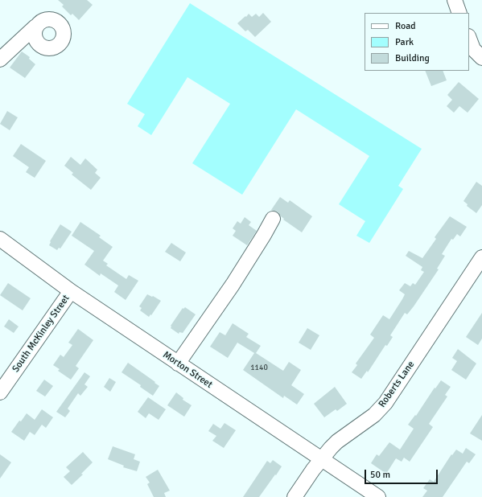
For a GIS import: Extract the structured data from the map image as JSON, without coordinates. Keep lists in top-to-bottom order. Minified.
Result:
{"streets":{"street":["South McKinley Street","Morton Street","Roberts Lane"]},"crossings":[["South McKinley Street","Morton Street"],["Morton Street","Roberts Lane"]],"house_numbers":["1140"],"legend":["Road","Park","Building"],"scale_bar":"50 m"}
